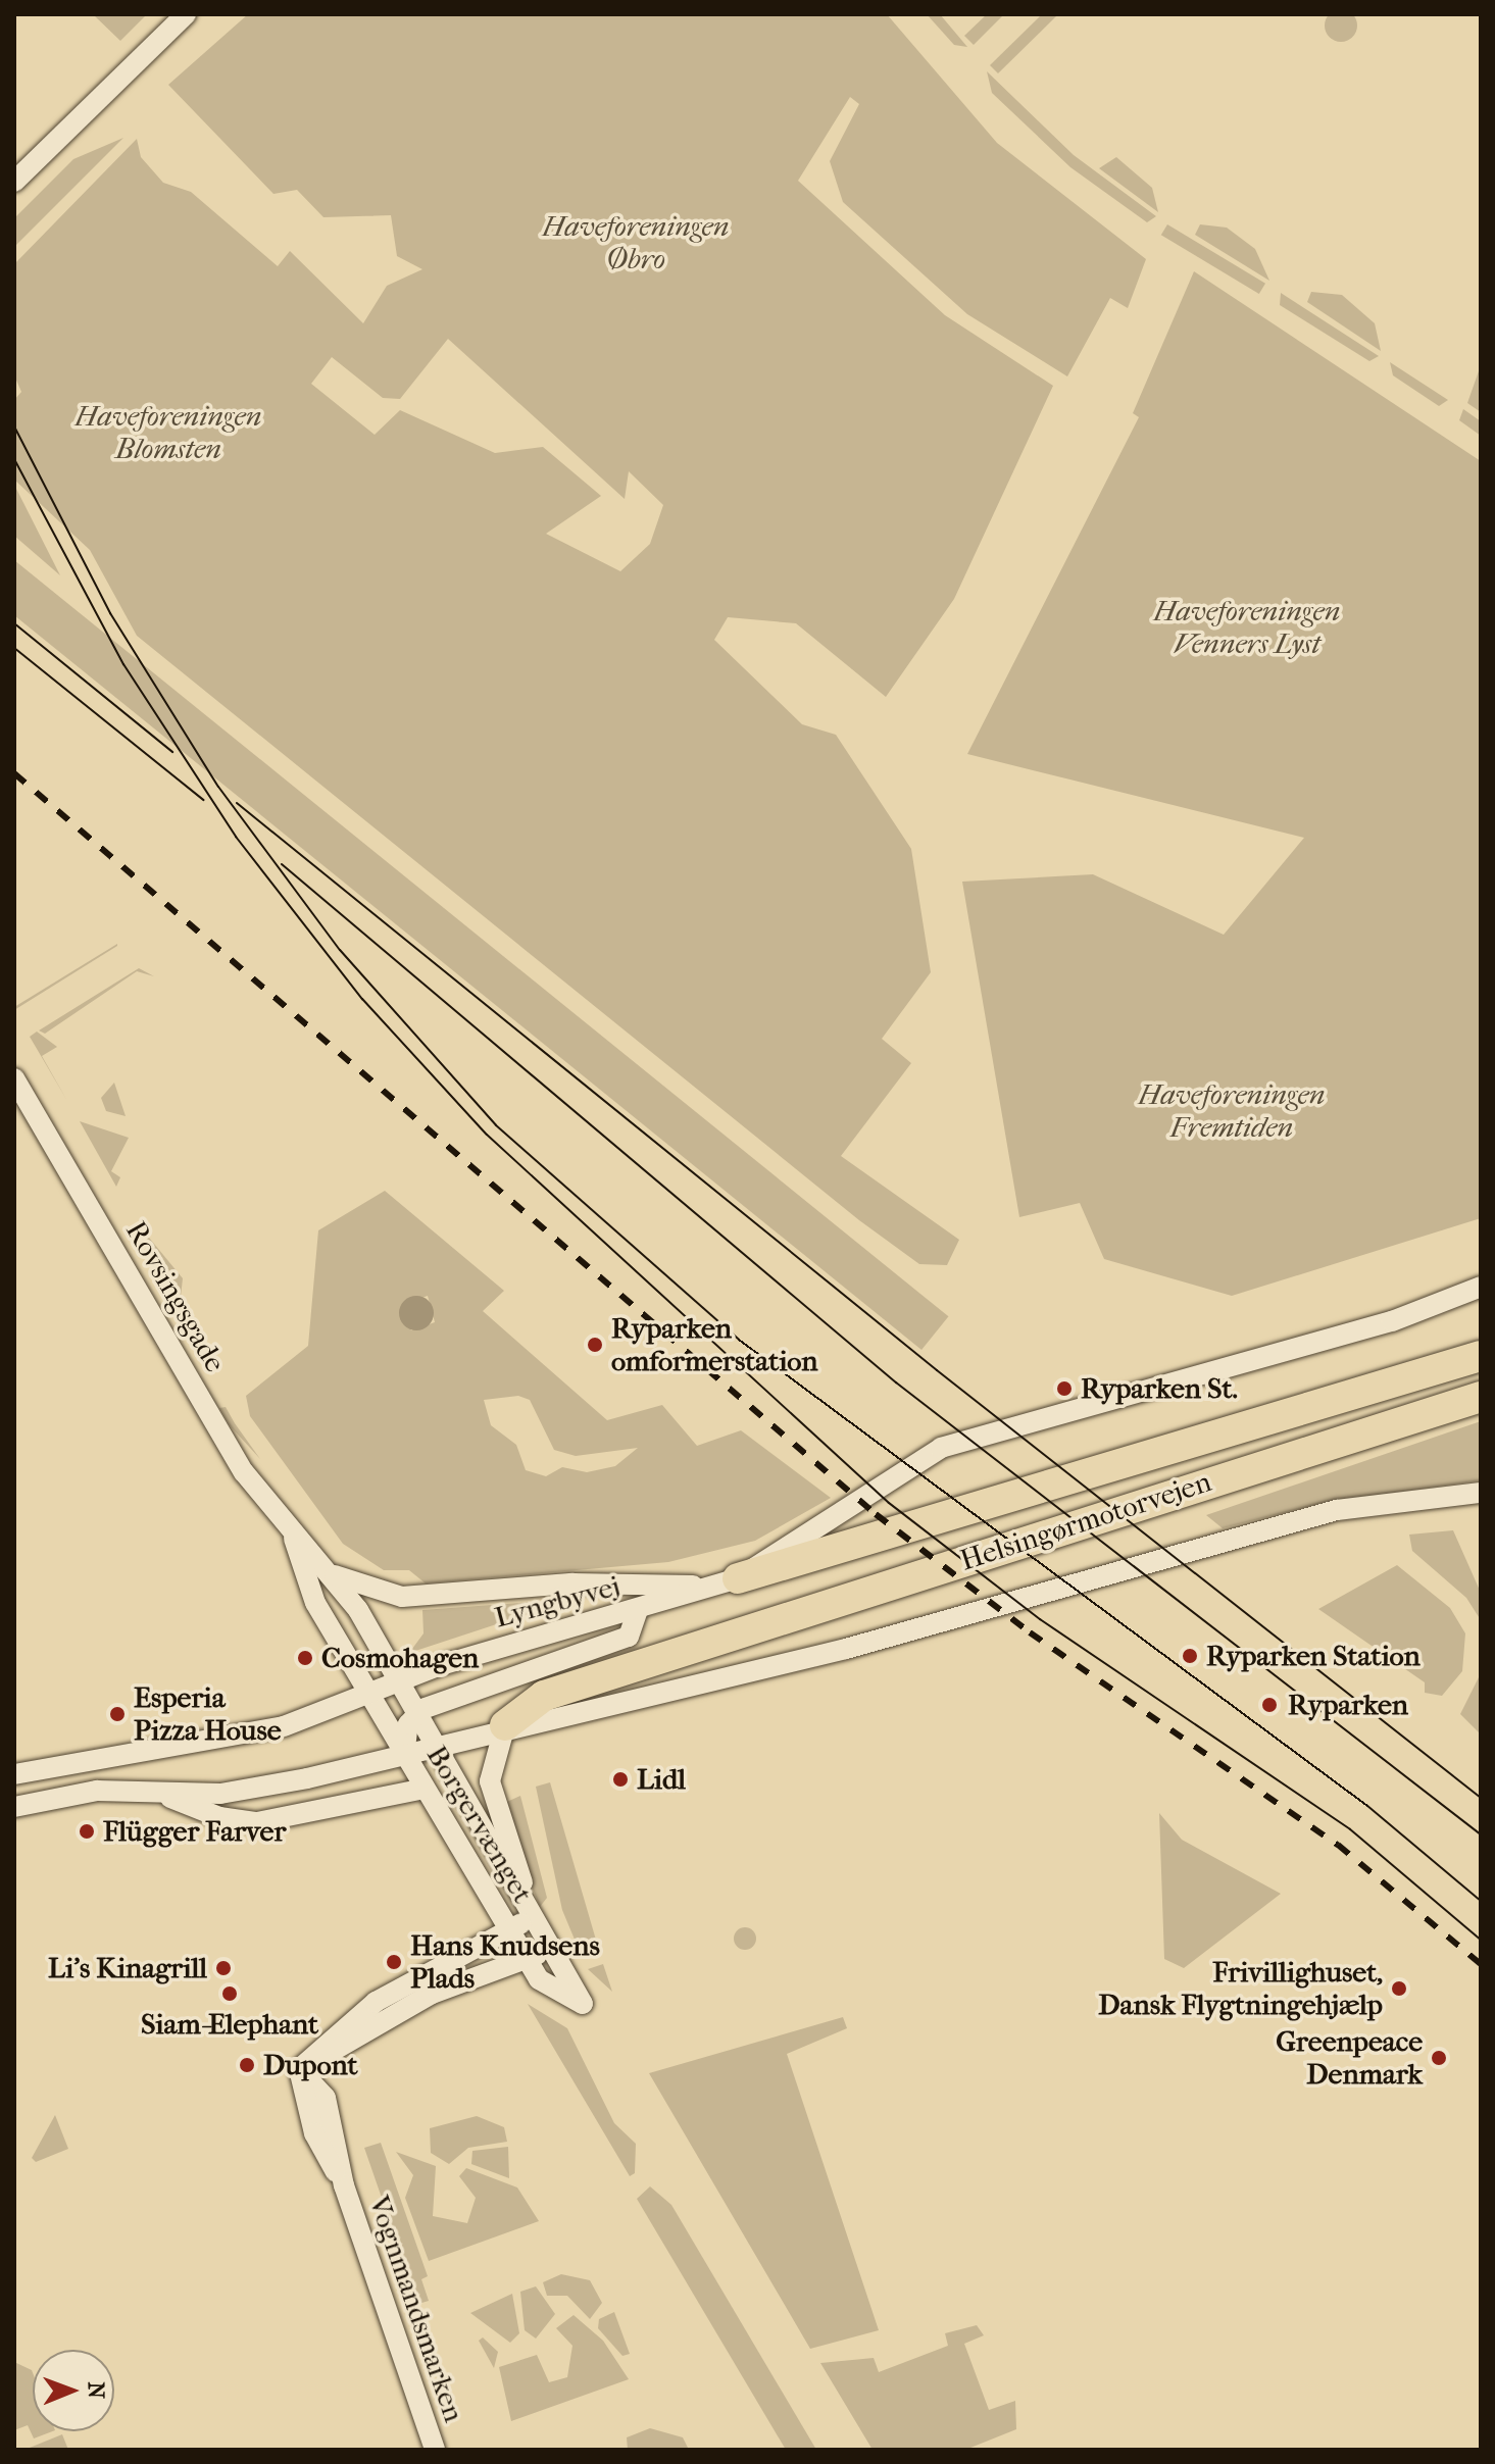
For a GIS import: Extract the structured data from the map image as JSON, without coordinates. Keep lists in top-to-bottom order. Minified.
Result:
{"streets":{"highway":["Helsingørmotorvejen"],"street":["Rovsingsgade","Lyngbyvej","Borgervænget","Vognmandsmarken"]},"crossings":[["Rovsingsgade","Lyngbyvej"],["Rovsingsgade","Borgervænget"],["Lyngbyvej","Borgervænget"]],"parks":["Haveforeningen Øbro","Haveforeningen Blomsten","Haveforeningen Venners Lyst","Haveforeningen Fremtiden"],"places":["Ryparken omformerstation","Ryparken St.","Ryparken Station","Cosmohagen","Ryparken","Esperia Pizza House","Lidl","Flügger Farver","Hans Knudsens Plads","Li's Kinagrill","Frivillighuset, Dansk Flygtningehjælp","Siam-Elephant","Greenpeace Denmark","Dupont"],"north":"right"}
